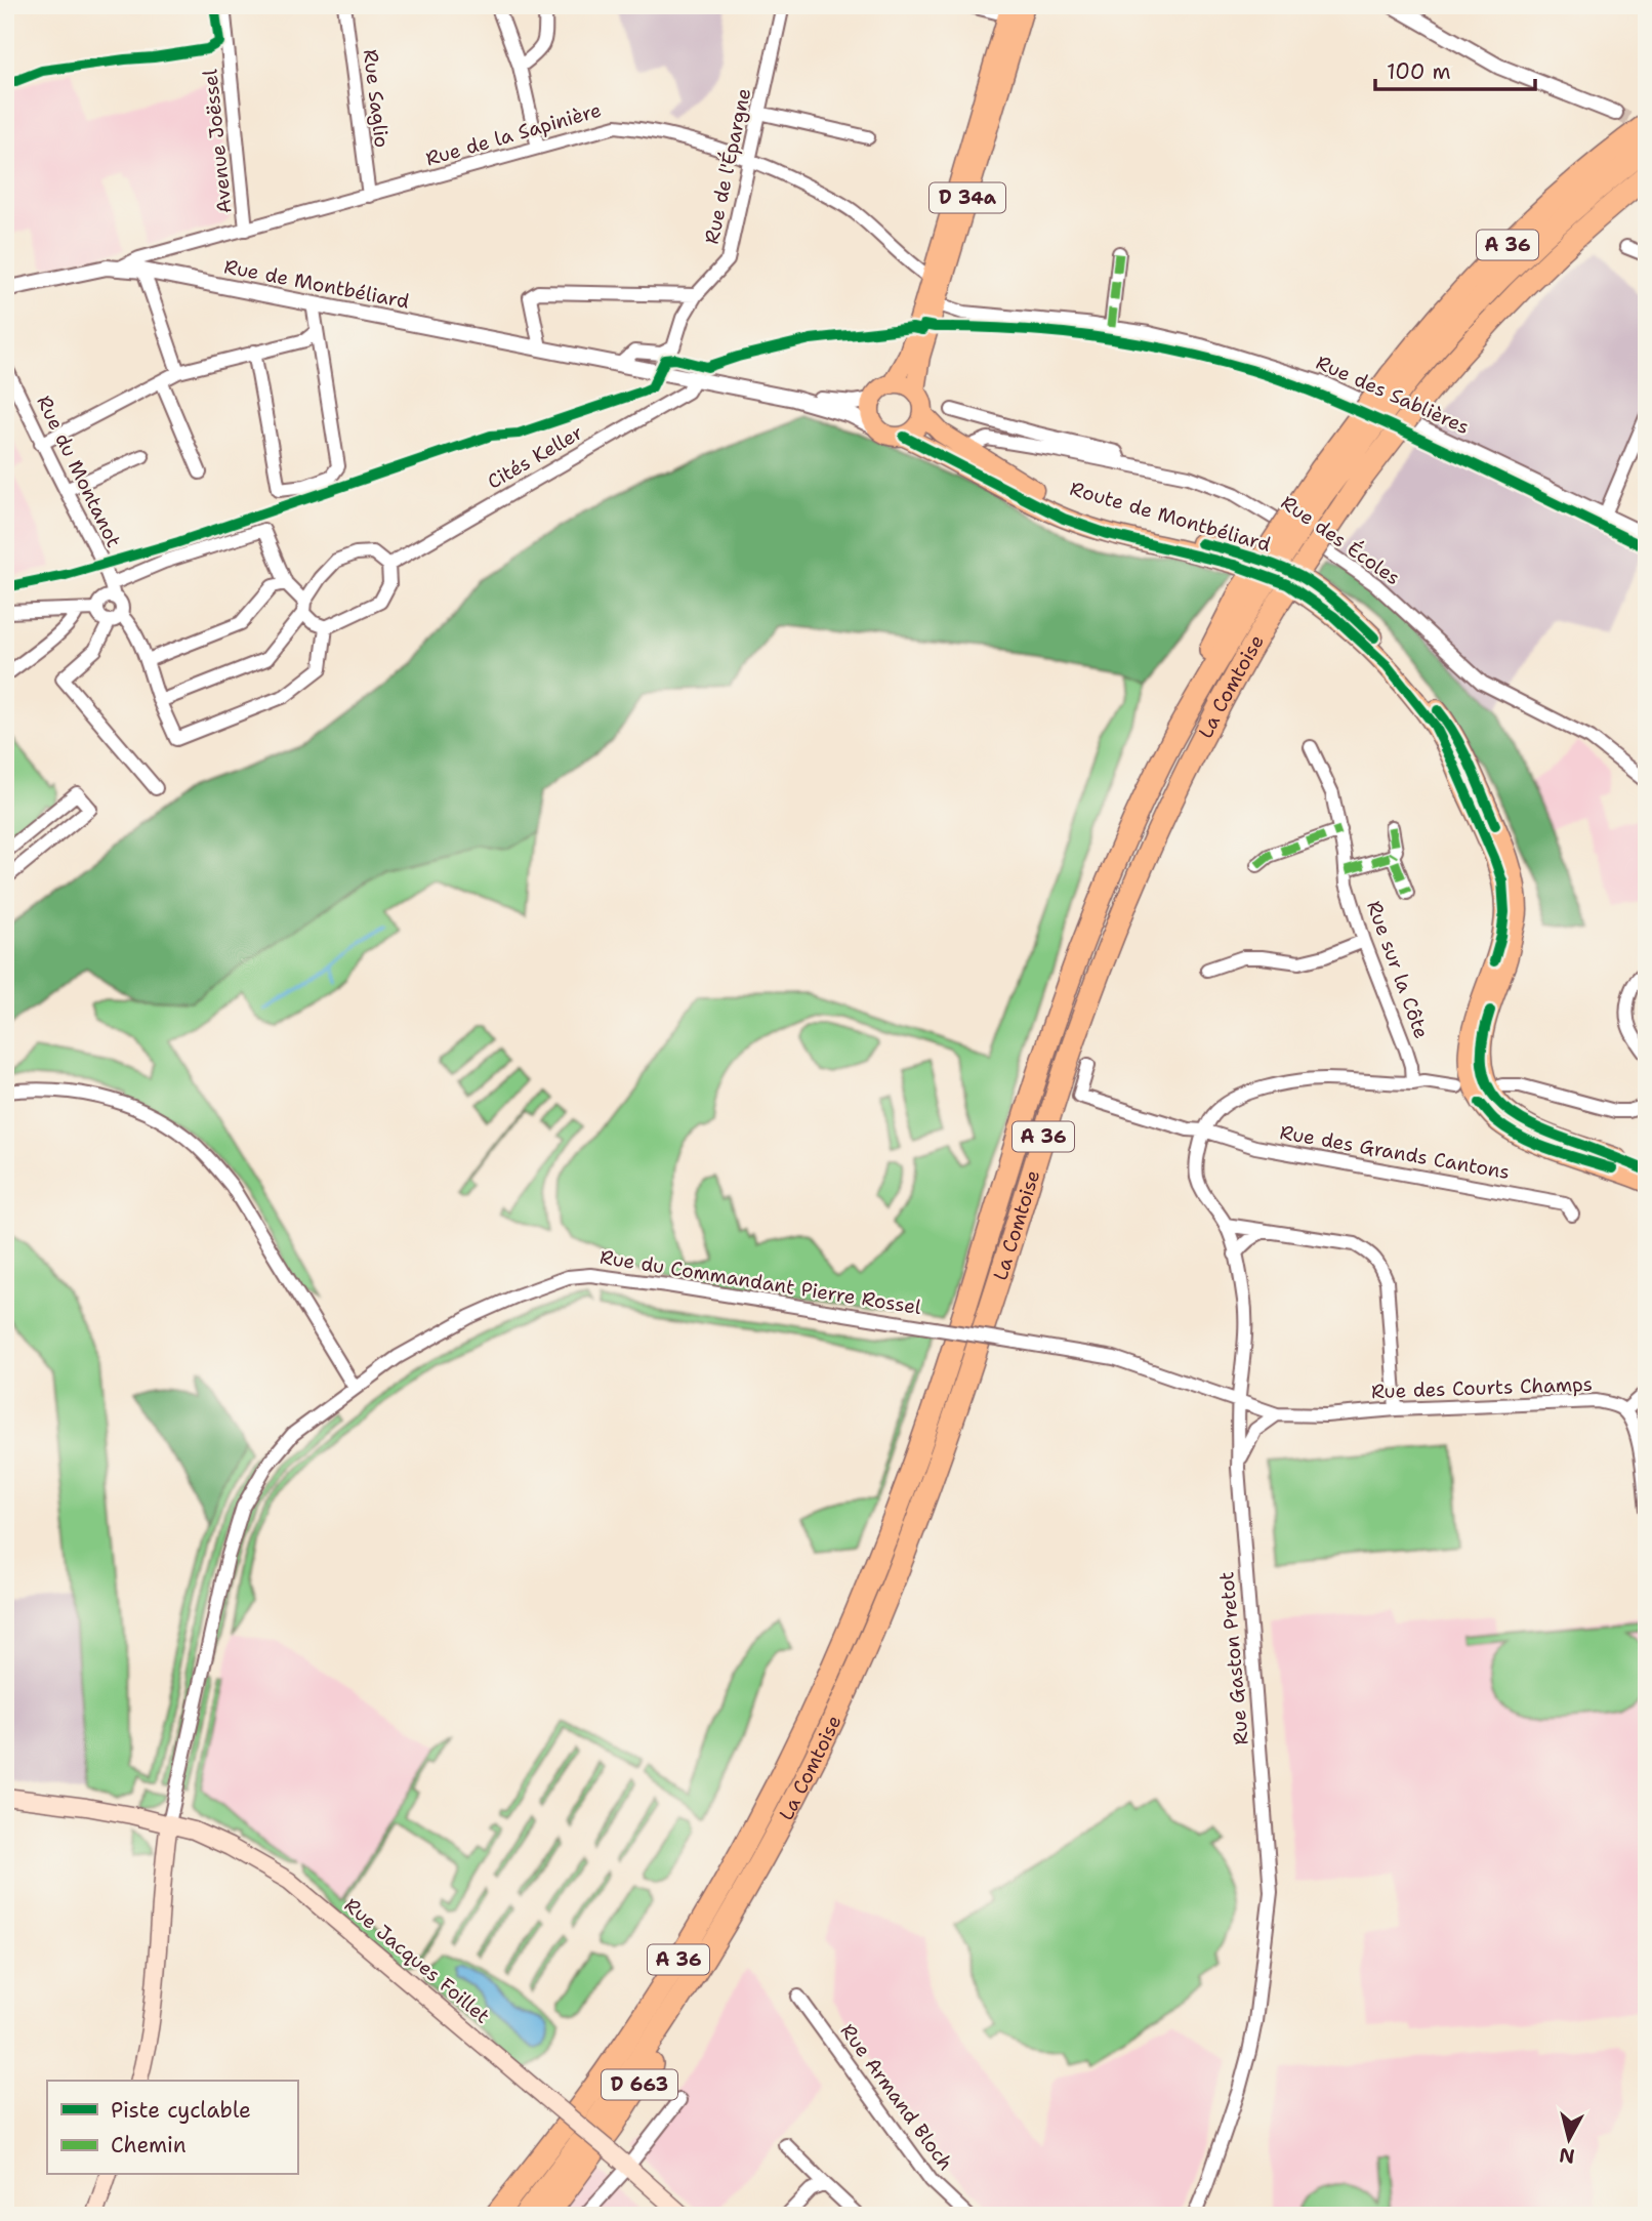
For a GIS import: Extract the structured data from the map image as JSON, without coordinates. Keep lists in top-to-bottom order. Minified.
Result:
{"streets":{"highway":["A 36","La Comtoise","D 663"],"main road":["D 34a","Route de Montbéliard","Rue Jacques Foillet"],"street":["Rue Saglio","Rue de la Sapinière","Avenue Joëssel","Rue de l'Épargne","Rue de Montbéliard","Rue des Sablières","Cités Keller","Rue du Montanot","Rue des Écoles","Rue sur la Côte","Rue des Grands Cantons","Rue du Commandant Pierre Rossel","Rue des Courts Champs","Rue Gaston Pretot","Rue Armand Bloch"]},"crossings":[["Rue Saglio","Rue de la Sapinière"],["Rue de la Sapinière","Avenue Joëssel"],["Rue de la Sapinière","Rue de l'Épargne"],["Rue de la Sapinière","D 34a"],["Rue de la Sapinière","Rue de Montbéliard"],["Rue de l'Épargne","Rue de Montbéliard"],["D 34a","Rue des Sablières"],["D 34a","Route de Montbéliard"],["Rue de Montbéliard","Cités Keller"],["Route de Montbéliard","Rue des Écoles"],["La Comtoise","D 663"],["Rue des Grands Cantons","Rue Gaston Pretot"],["Rue du Commandant Pierre Rossel","Rue des Courts Champs"],["Rue du Commandant Pierre Rossel","Rue Gaston Pretot"],["Rue du Commandant Pierre Rossel","Rue Jacques Foillet"],["Rue des Courts Champs","Rue Gaston Pretot"]],"legend":["Piste cyclable","Chemin"],"scale_bar":"100 m","north":"bottom"}
